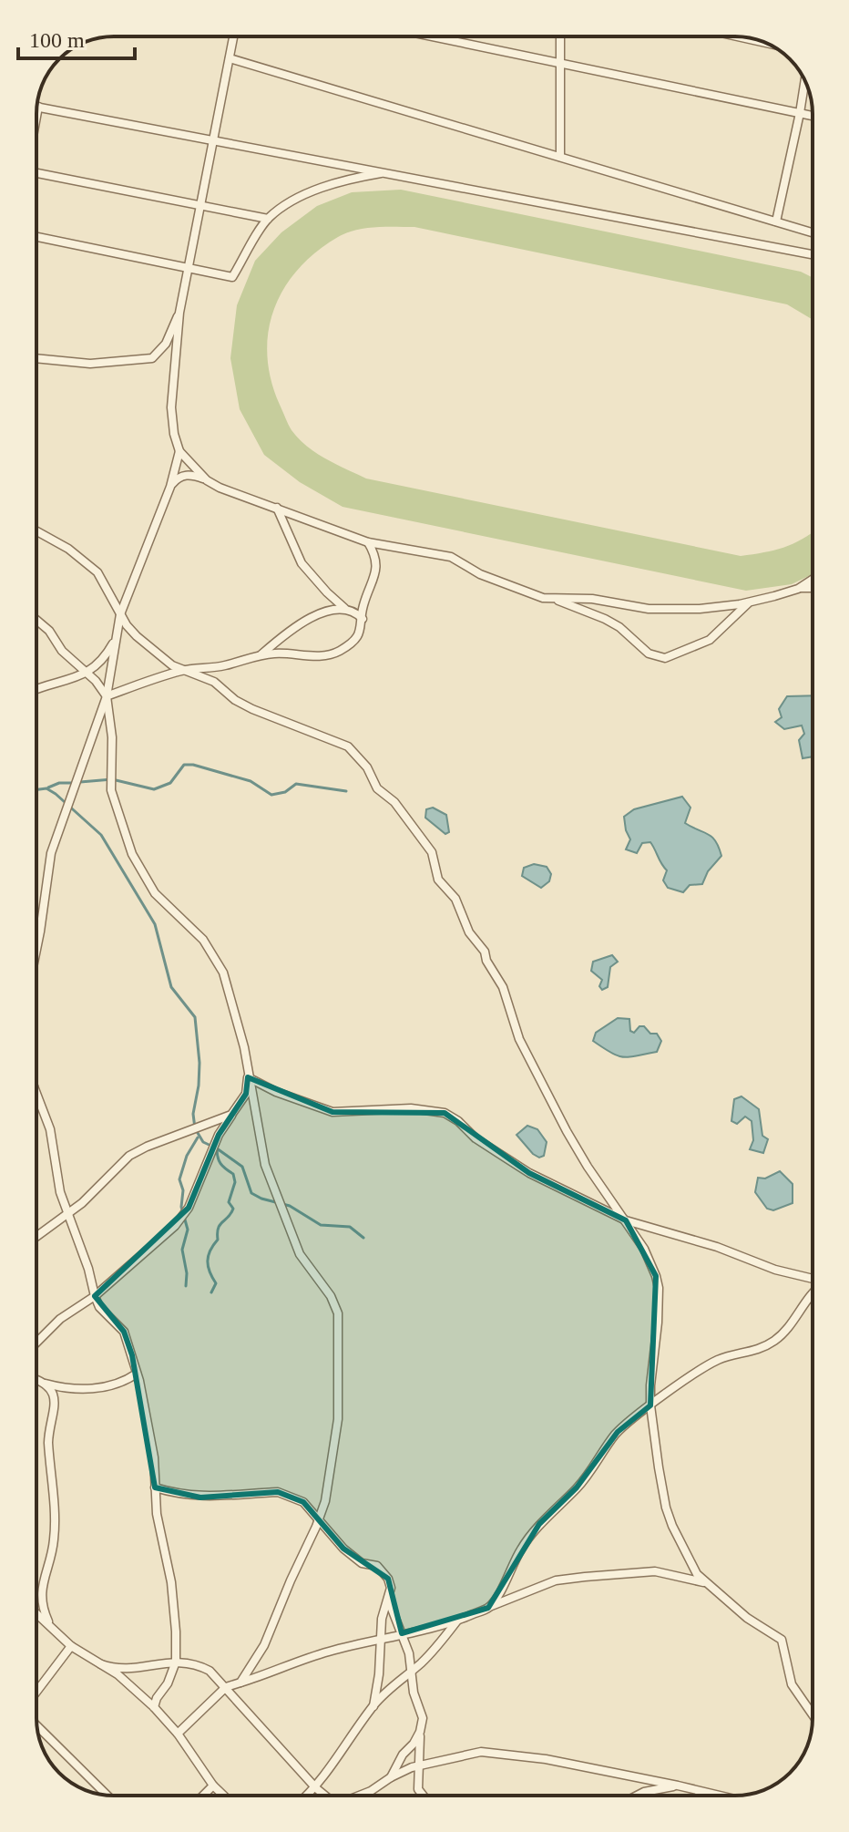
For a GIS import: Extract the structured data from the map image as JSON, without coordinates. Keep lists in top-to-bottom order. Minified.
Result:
{"scale_bar":"100 m"}
